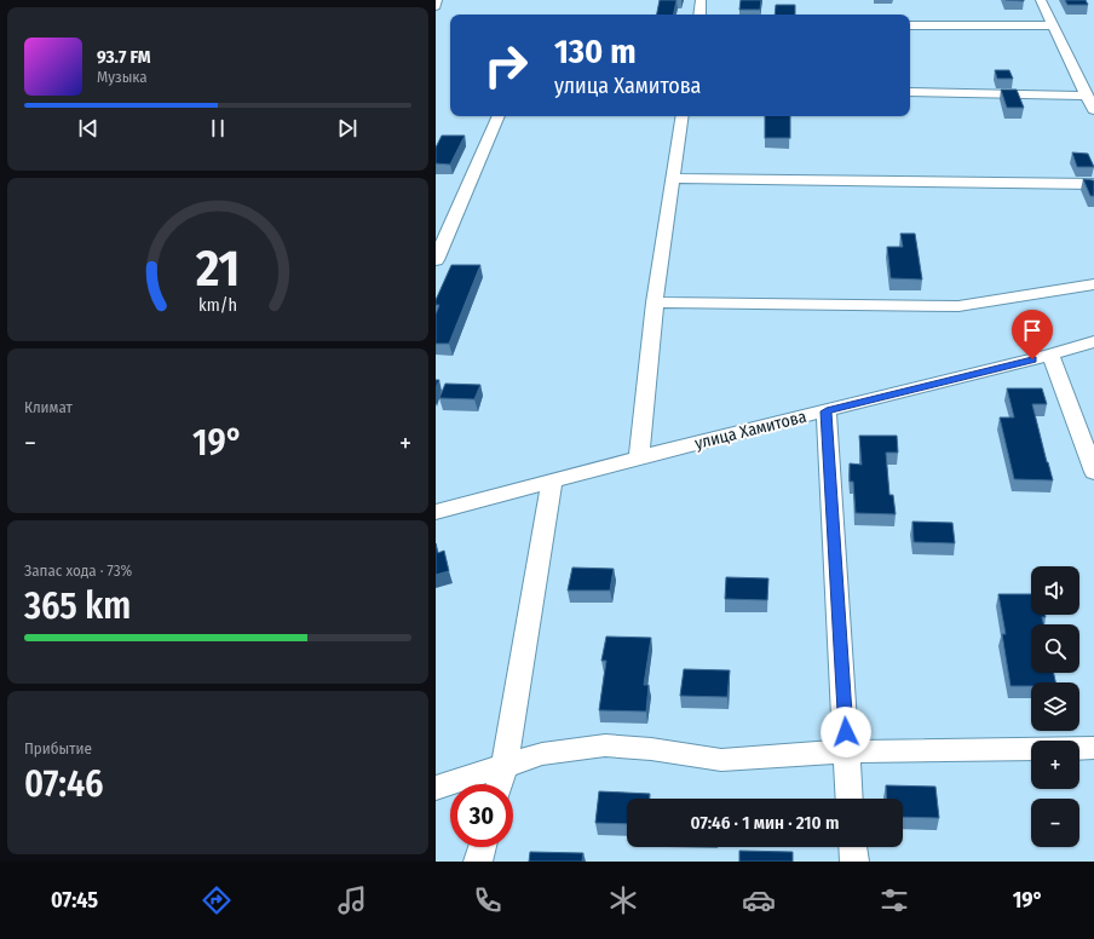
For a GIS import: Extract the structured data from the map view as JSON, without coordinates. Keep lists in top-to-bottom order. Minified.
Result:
{"streets":{"street":["улица Хамитова"]},"page":{"turn":["130 m","улица Хамитова"],"song":["93.7 FM","Музыка"],"tile":["Климат",["Запас хода · 73%","365 km"],["Прибытие","07:46"]],"heat":["−","19°","+"],"map_buttons":["+","−"],"limit":"30","trip":"07:46 · 1 мин · 210 m","tabs":["07:45","19°"],"gauge":["21","km/h"]}}
